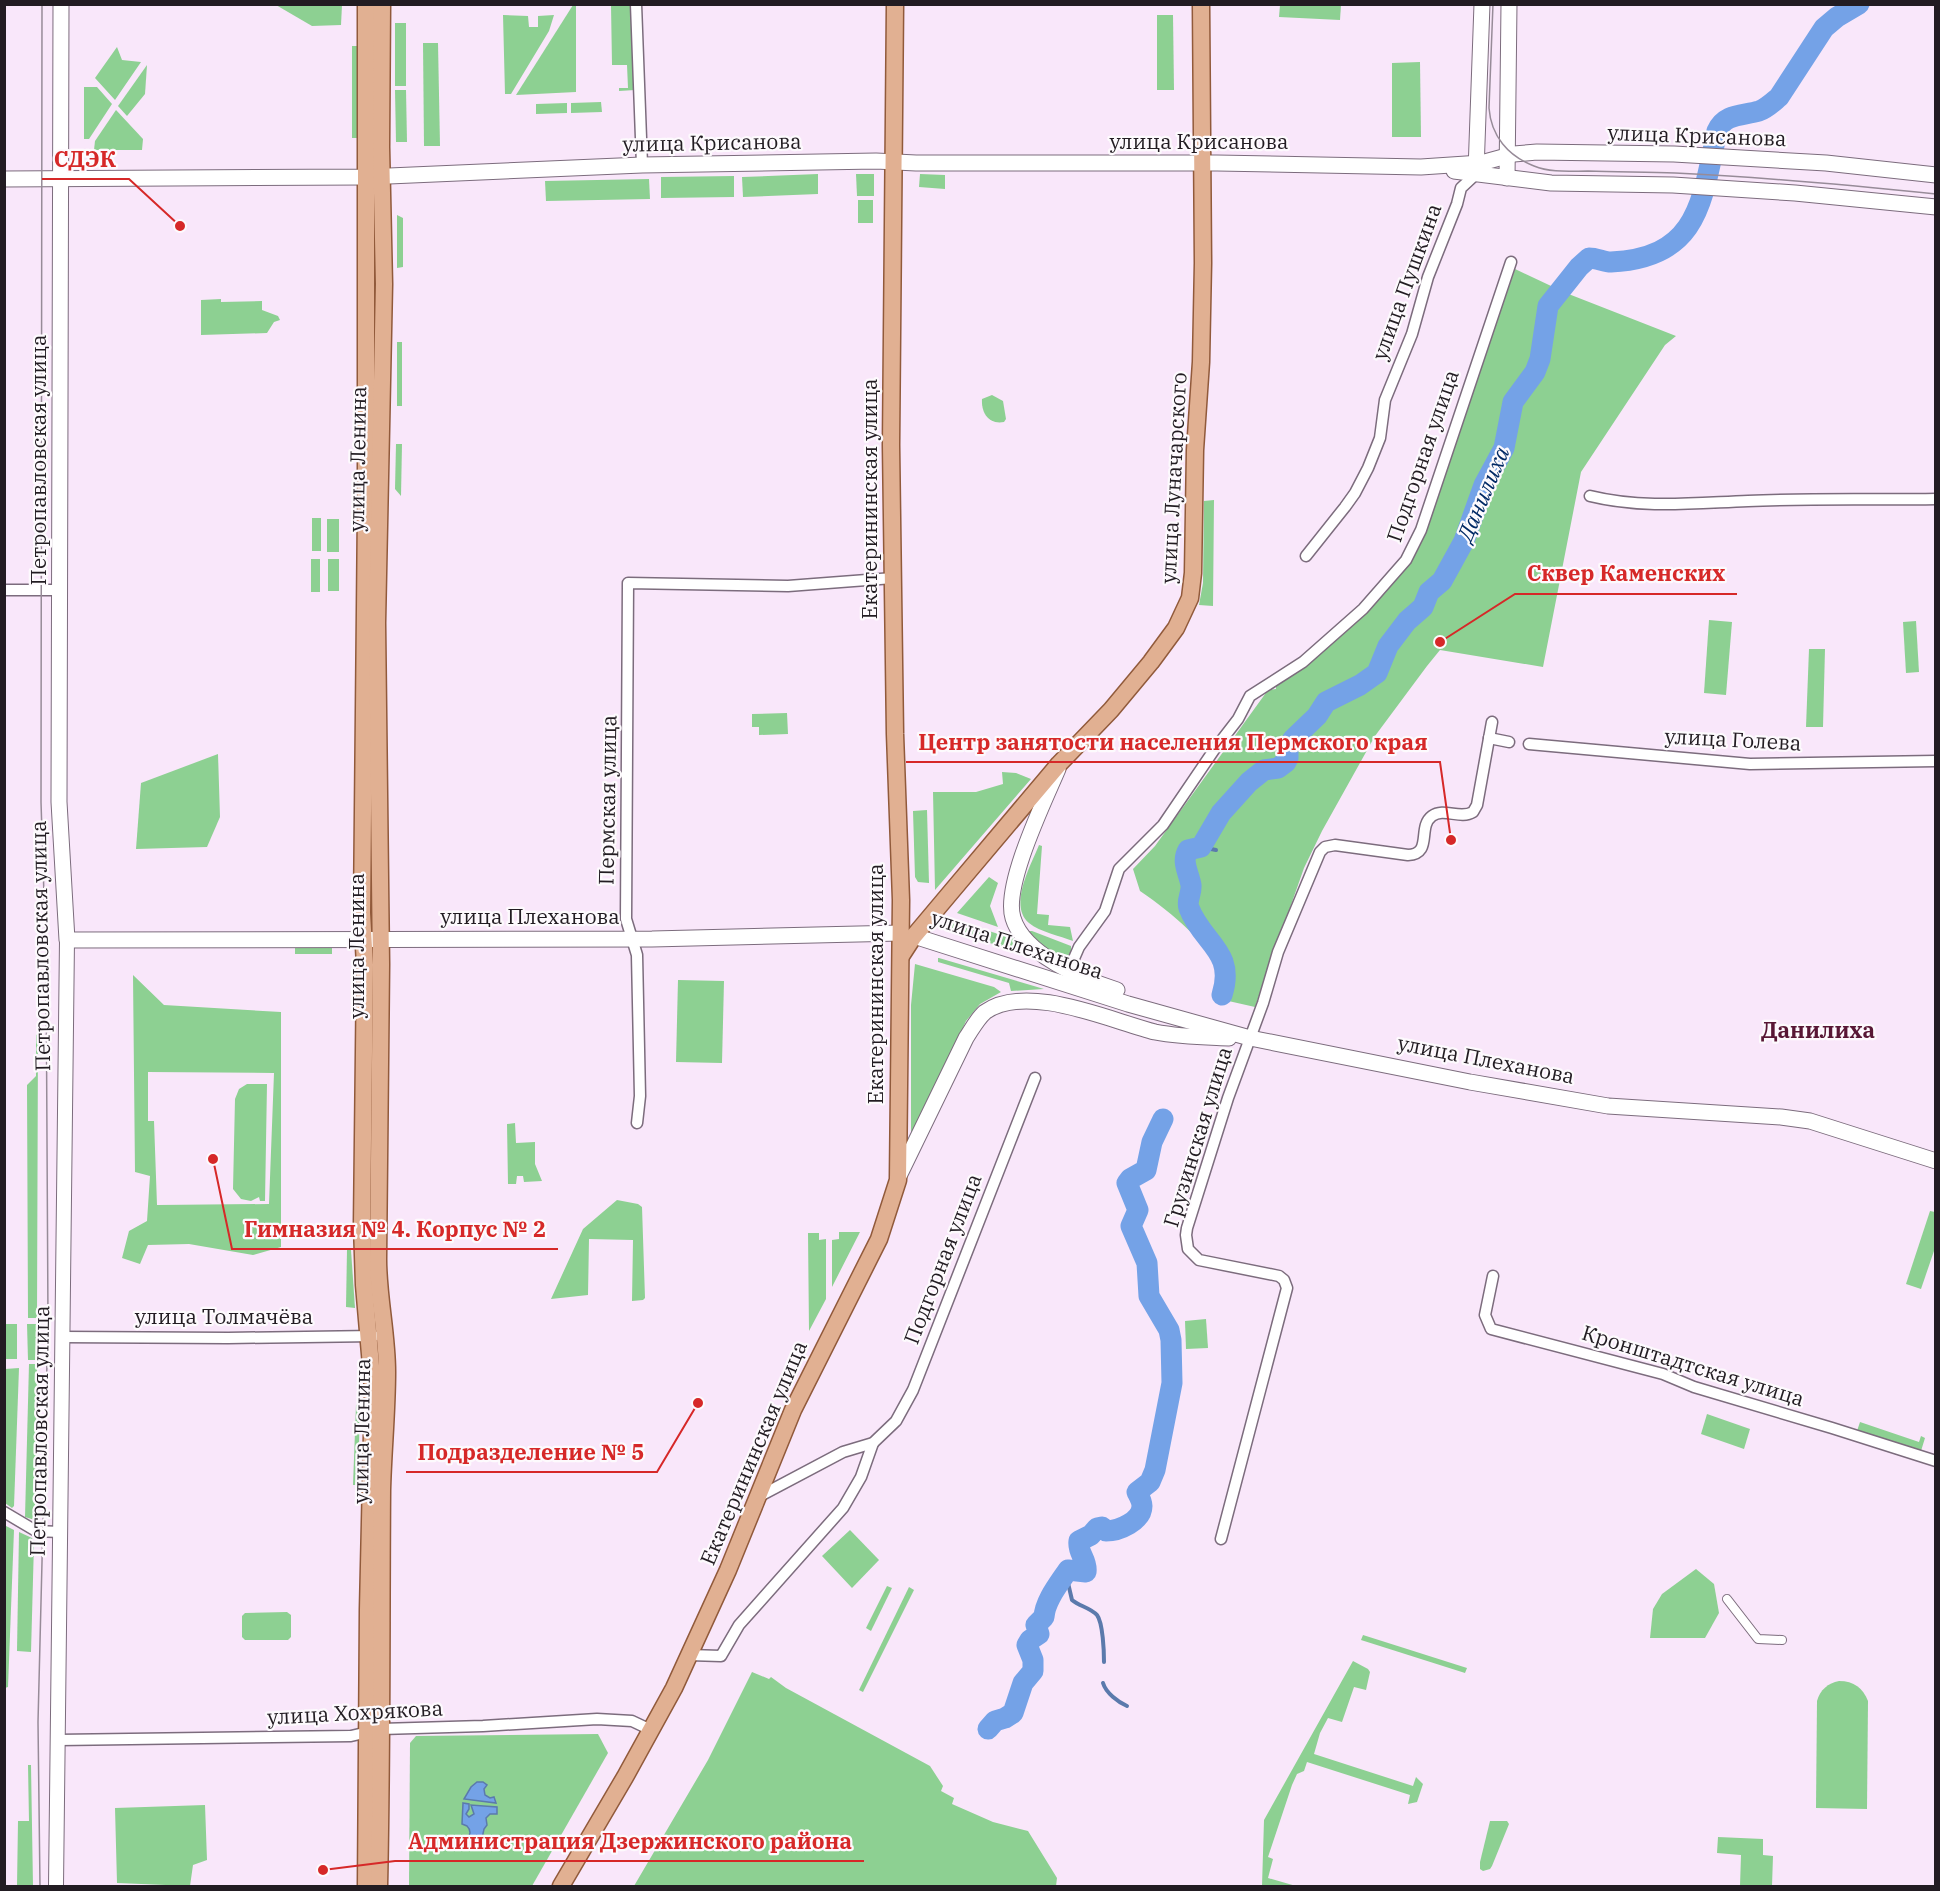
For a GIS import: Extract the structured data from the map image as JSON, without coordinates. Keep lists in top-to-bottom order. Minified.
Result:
{"streets":{"main road":["улица Крисанова","улица Ленина","Петропавловская улица","улица Луначарского","Екатерининская улица","улица Плеханова"],"street":["улица Пушкина","Подгорная улица","улица Голева","Пермская улица","Грузинская улица","улица Толмачёва","Кронштадтская улица","улица Хохрякова"]},"crossings":[["улица Крисанова","улица Пушкина"],["улица Крисанова","улица Ленина"],["улица Крисанова","Петропавловская улица"],["улица Крисанова","улица Луначарского"],["улица Крисанова","Екатерининская улица"],["Подгорная улица","Екатерининская улица"],["улица Ленина","улица Плеханова"],["улица Ленина","улица Толмачёва"],["улица Ленина","улица Хохрякова"],["Петропавловская улица","улица Плеханова"],["Петропавловская улица","улица Толмачёва"],["Петропавловская улица","улица Хохрякова"],["улица Луначарского","Екатерининская улица"],["улица Луначарского","улица Плеханова"],["Екатерининская улица","Пермская улица"],["Екатерининская улица","улица Плеханова"],["Екатерининская улица","улица Хохрякова"],["Пермская улица","улица Плеханова"],["улица Плеханова","Грузинская улица"]],"districts":["Данилиха"],"water":["Данилиха"],"places":["СДЭК","Сквер Каменских","Центр занятости населения Пермского края","Гимназия № 4. Корпус № 2","Подразделение № 5","Администрация Дзержинского района"]}
